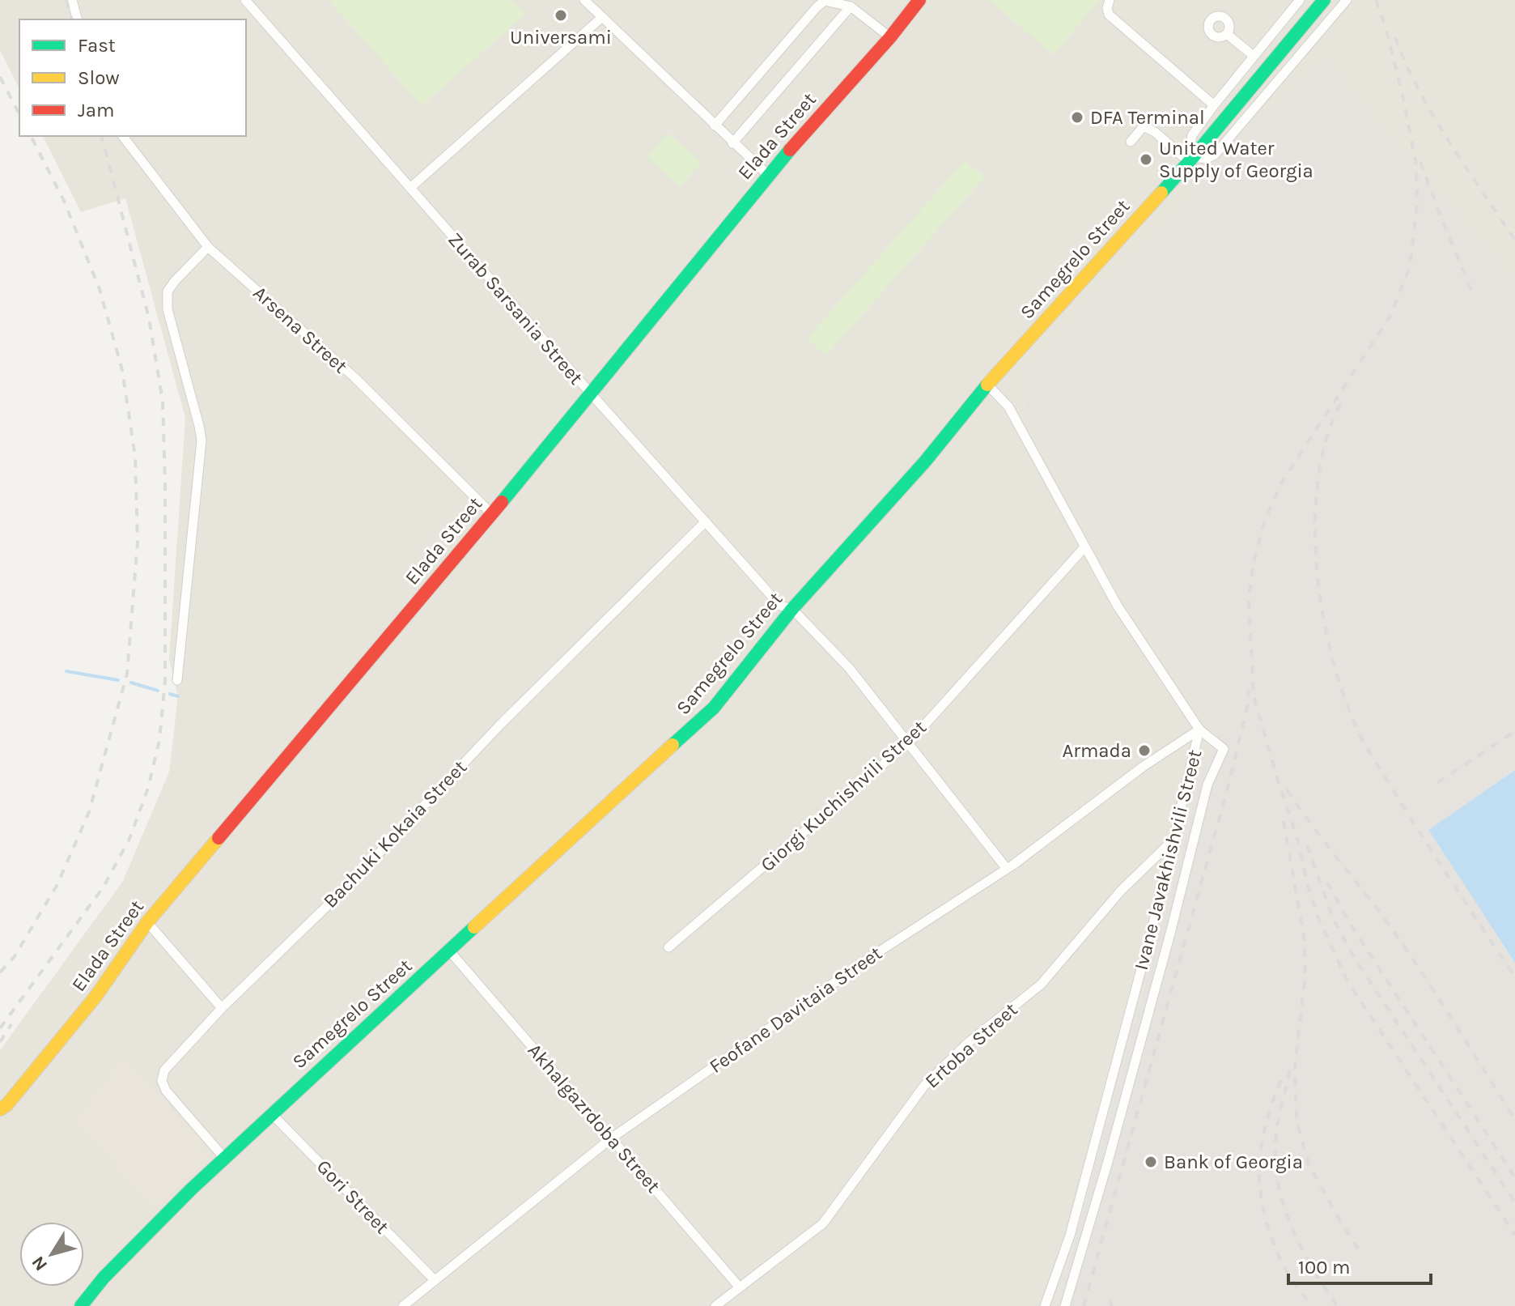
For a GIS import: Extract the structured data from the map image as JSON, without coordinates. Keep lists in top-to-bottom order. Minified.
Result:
{"streets":{"main road":["Elada Street","Samegrelo Street"],"street":["Zurab Sarsania Street","Arsena Street","Giorgi Kuchishvili Street","Bachuki Kokaia Street","Ivane Javakhishvili Street","Feofane Davitaia Street","Ertoba Street","Akhalgazrdoba Street","Gori Street"]},"crossings":[["Elada Street","Zurab Sarsania Street"],["Elada Street","Arsena Street"],["Samegrelo Street","Zurab Sarsania Street"],["Samegrelo Street","Bachuki Kokaia Street"],["Samegrelo Street","Ivane Javakhishvili Street"],["Samegrelo Street","Akhalgazrdoba Street"],["Samegrelo Street","Gori Street"],["Zurab Sarsania Street","Giorgi Kuchishvili Street"],["Zurab Sarsania Street","Bachuki Kokaia Street"],["Zurab Sarsania Street","Feofane Davitaia Street"],["Giorgi Kuchishvili Street","Ivane Javakhishvili Street"],["Ivane Javakhishvili Street","Feofane Davitaia Street"],["Ivane Javakhishvili Street","Ertoba Street"],["Feofane Davitaia Street","Akhalgazrdoba Street"],["Feofane Davitaia Street","Gori Street"],["Ertoba Street","Akhalgazrdoba Street"]],"places":["Universami","DFA Terminal","United Water Supply of Georgia","Armada","Bank of Georgia"],"legend":["Fast","Slow","Jam"],"scale_bar":"100 m","north":"bottom left"}
